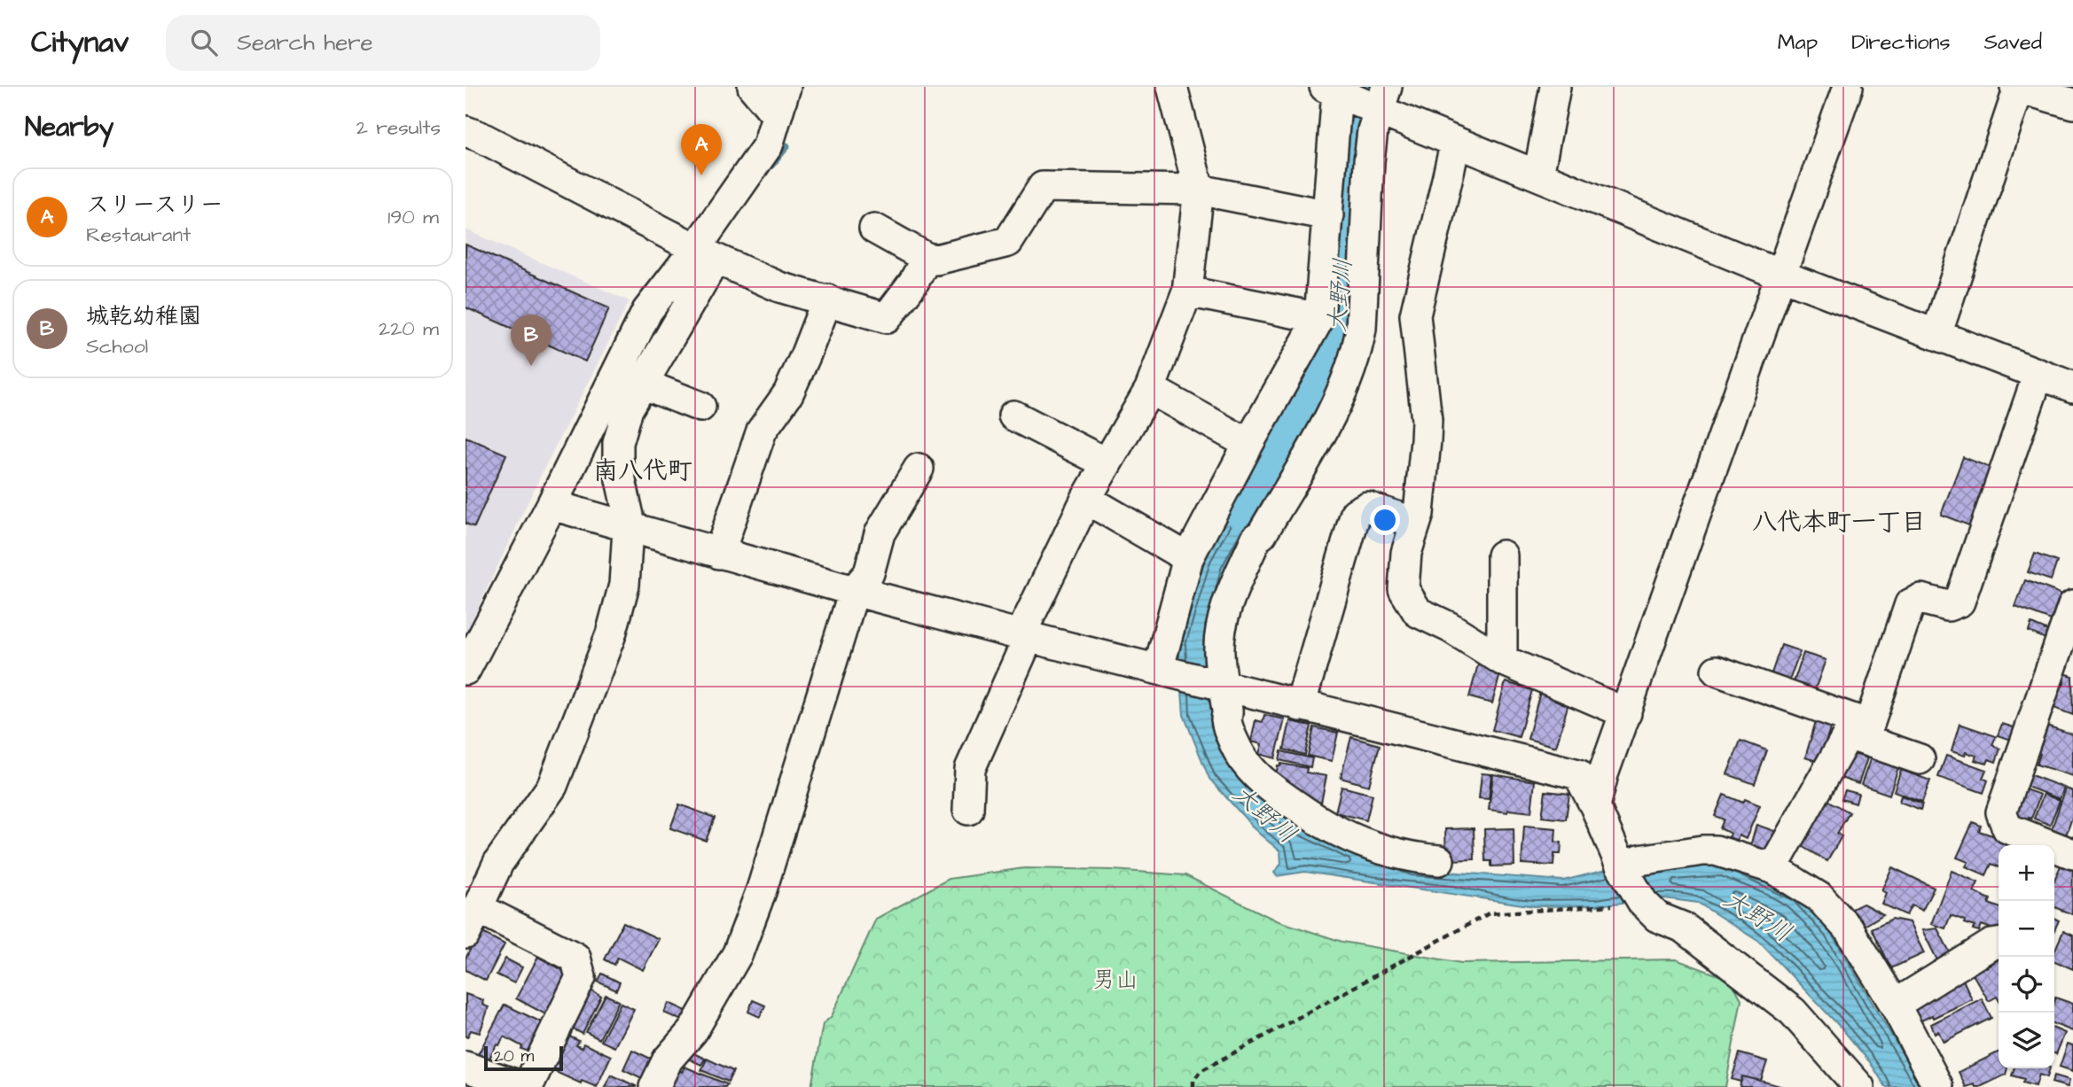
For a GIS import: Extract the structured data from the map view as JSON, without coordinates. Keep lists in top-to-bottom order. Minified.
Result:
{"districts":["南八代町","八代本町一丁目"],"water":["大野川"],"parks":["男山"],"scale_bar":"20 m","page":{"header":"Citynav","search":"Search here","nav":["Map","Directions","Saved"],"heading":["Nearby","2 results"],"pins":["A","B"],"list":[{"mark":"A","name":"スリースリー","note":"Restaurant","value":"190 m"},{"mark":"B","name":"城乾幼稚園","note":"School","value":"220 m"}],"map_buttons":["+","−"],"scale":"20 m"}}
